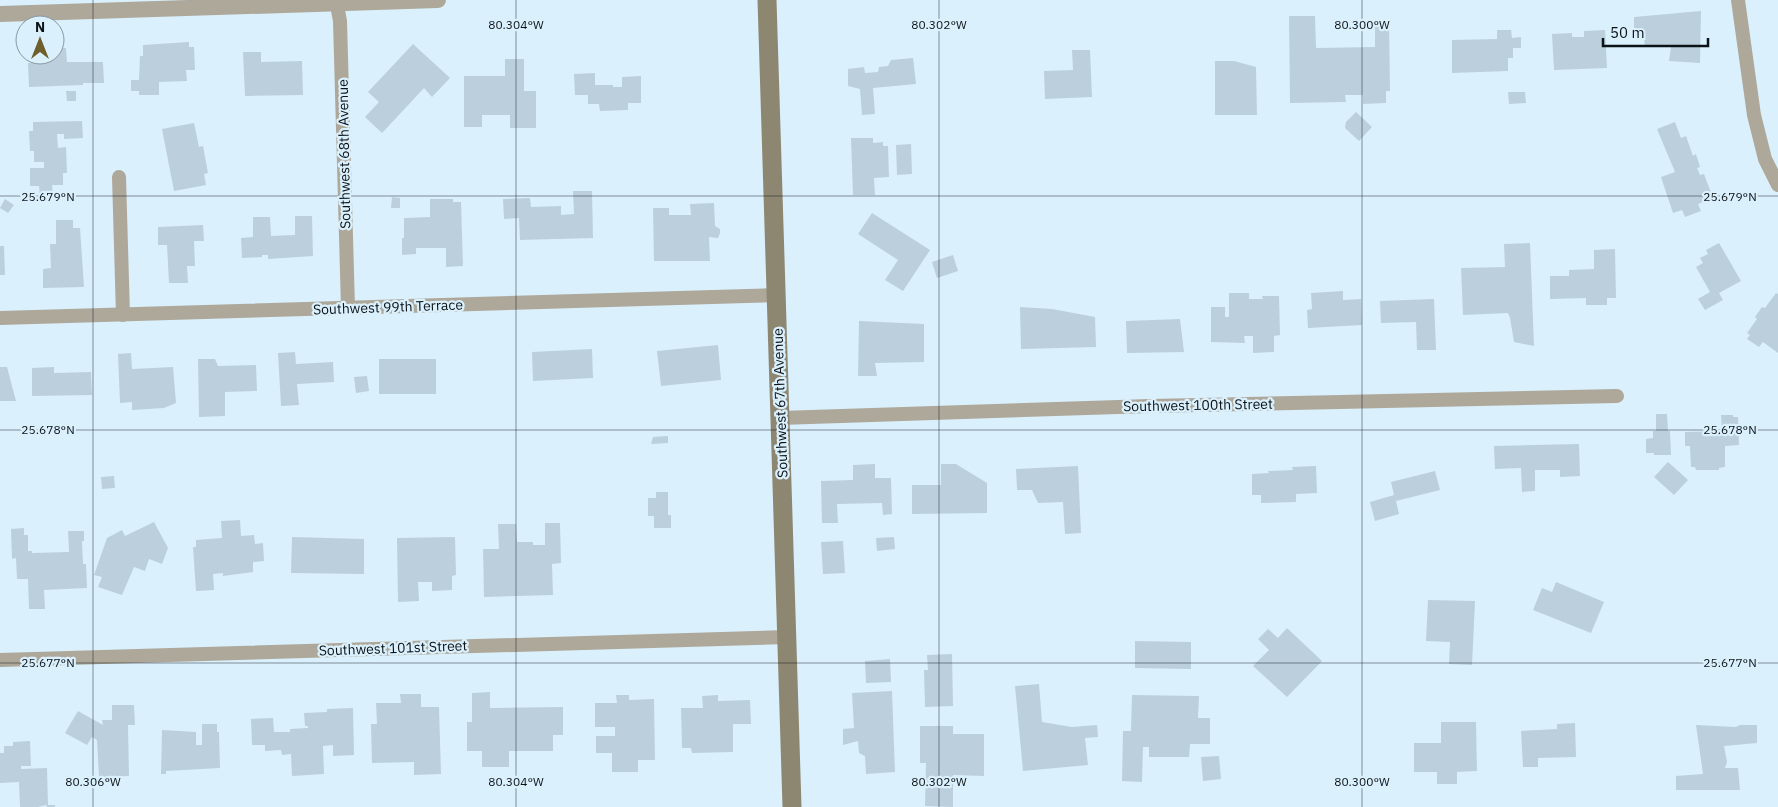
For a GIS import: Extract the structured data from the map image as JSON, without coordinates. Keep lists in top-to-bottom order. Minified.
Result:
{"streets":{"main road":["Southwest 67th Avenue"],"street":["Southwest 68th Avenue","Southwest 99th Terrace","Southwest 100th Street","Southwest 101st Street"]},"crossings":[["Southwest 68th Avenue","Southwest 99th Terrace"],["Southwest 99th Terrace","Southwest 67th Avenue"],["Southwest 67th Avenue","Southwest 100th Street"],["Southwest 67th Avenue","Southwest 101st Street"]],"scale_bar":"50 m","north":"top","coordinates":["80.304°W","80.302°W","80.300°W","25.679°N","25.678°N","25.677°N","80.306°W"]}
